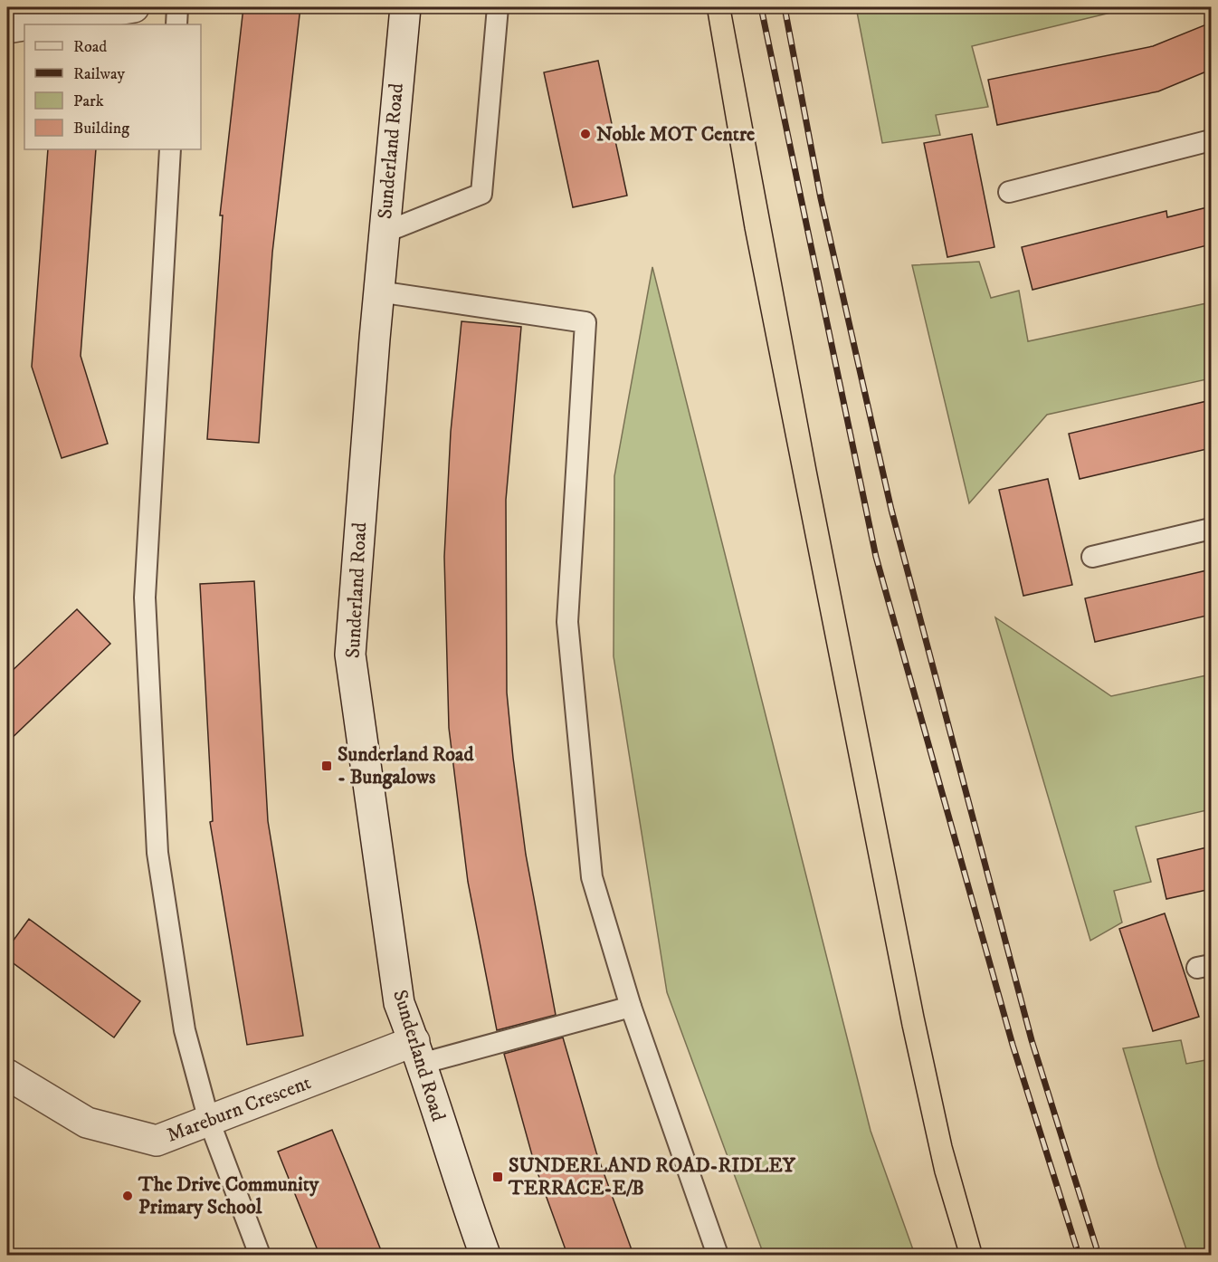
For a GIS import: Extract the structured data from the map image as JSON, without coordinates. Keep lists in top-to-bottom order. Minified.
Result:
{"streets":{"main road":["Sunderland Road","Mareburn Crescent"]},"crossings":[["Sunderland Road","Mareburn Crescent"]],"places":{"other":["Noble MOT Centre","The Drive Community Primary School"],"transit":["Sunderland Road - Bungalows","SUNDERLAND ROAD-RIDLEY TERRACE-E/B"]},"legend":["Road","Railway","Park","Building"]}
